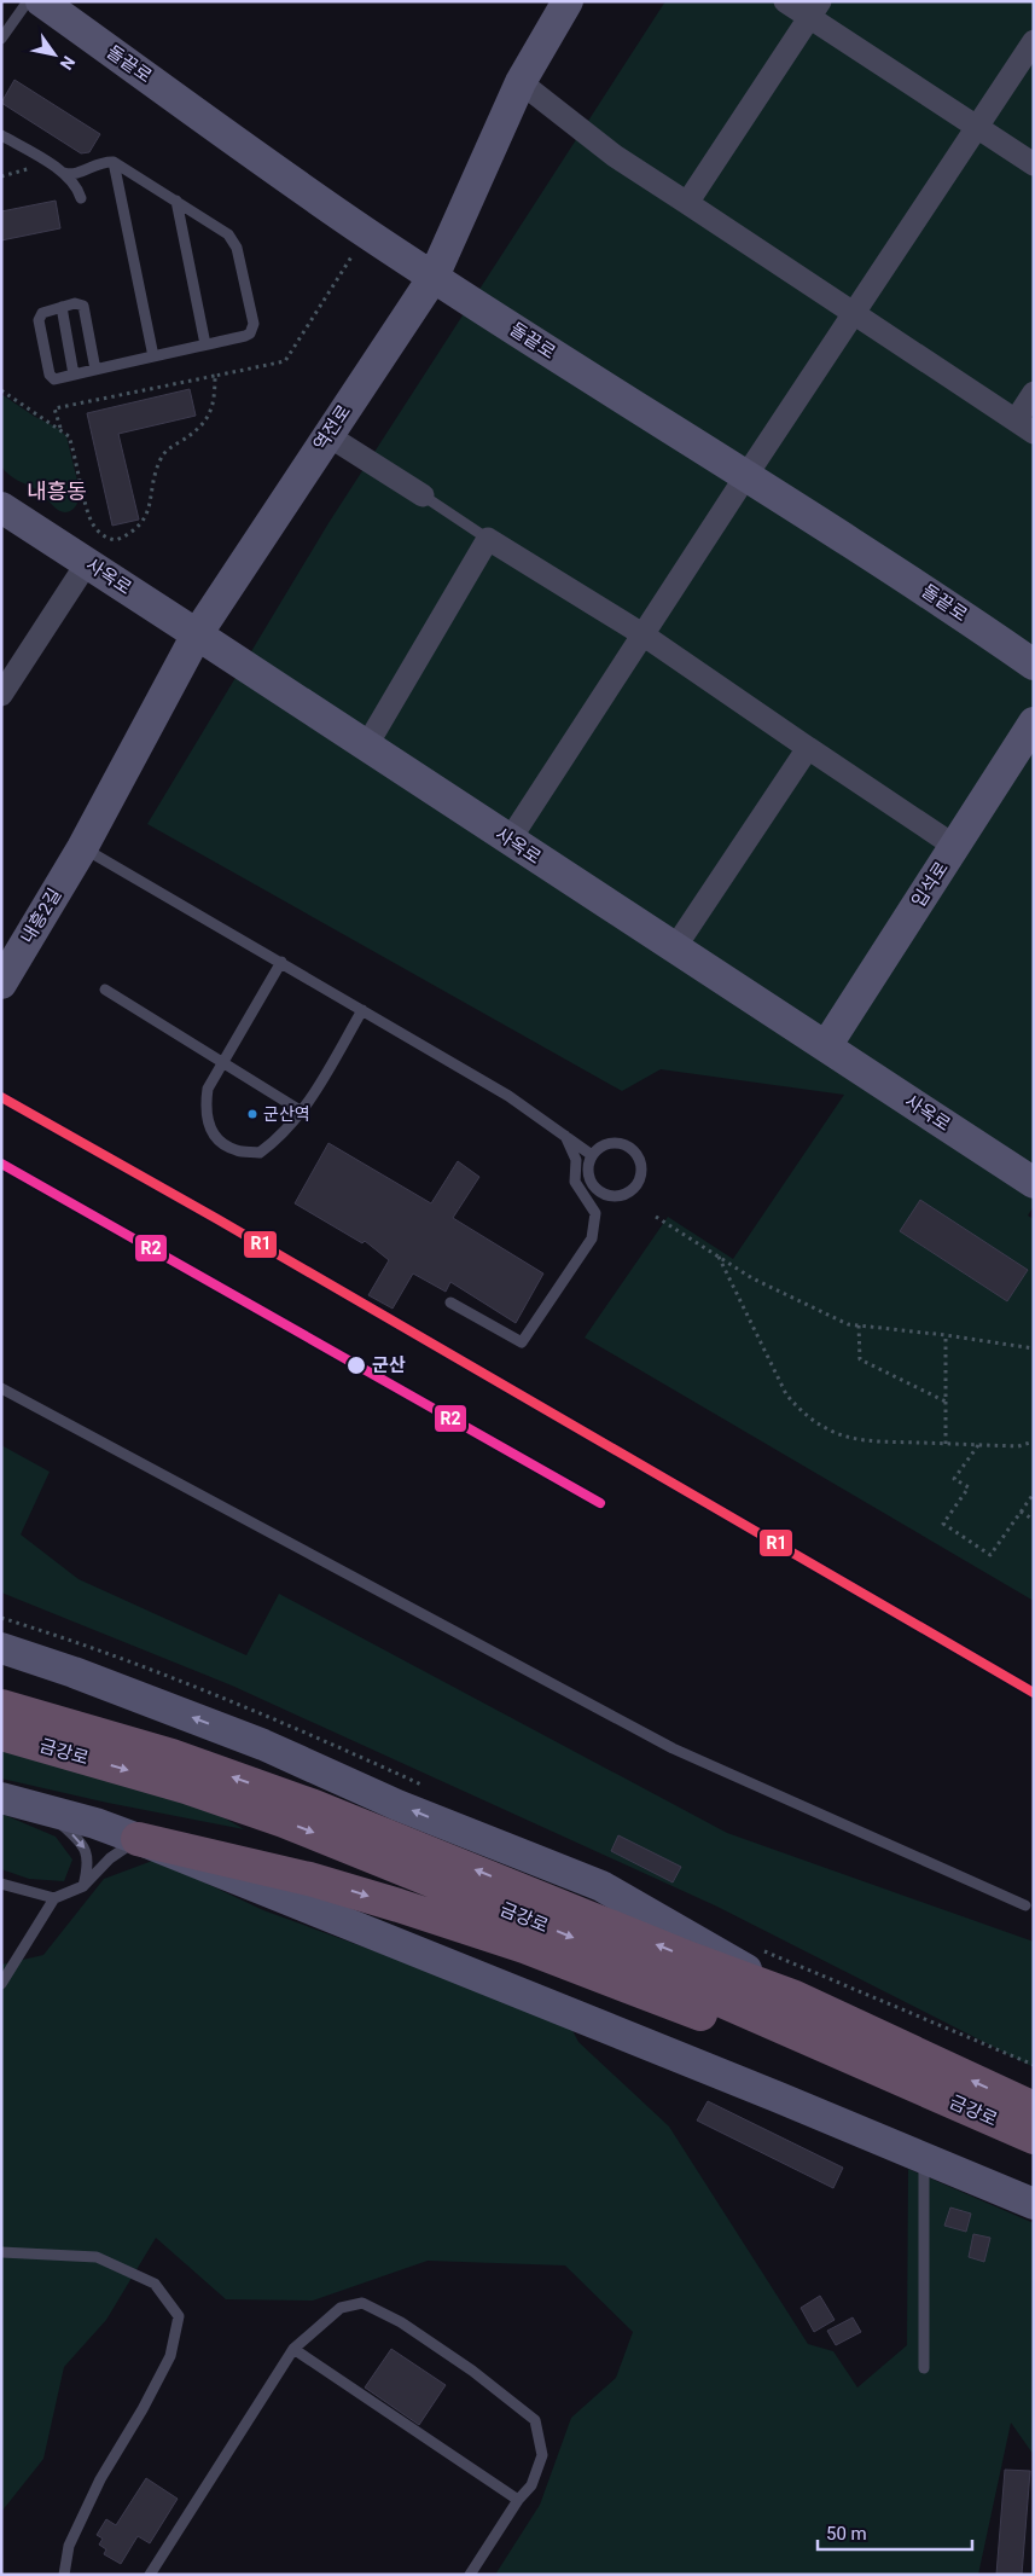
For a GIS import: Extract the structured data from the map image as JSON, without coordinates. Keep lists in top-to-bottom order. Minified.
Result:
{"streets":{"highway":["금강로"],"street":["돌끝로","역전로","사옥로","입석로","내흥2길"]},"crossings":[["돌끝로","역전로"],["역전로","사옥로"],["역전로","내흥2길"],["사옥로","입석로"]],"districts":["내흥동"],"places":["군산역","군산"],"lines":["transit line R1","transit line R2"],"scale_bar":"50 m","north":"bottom right"}
